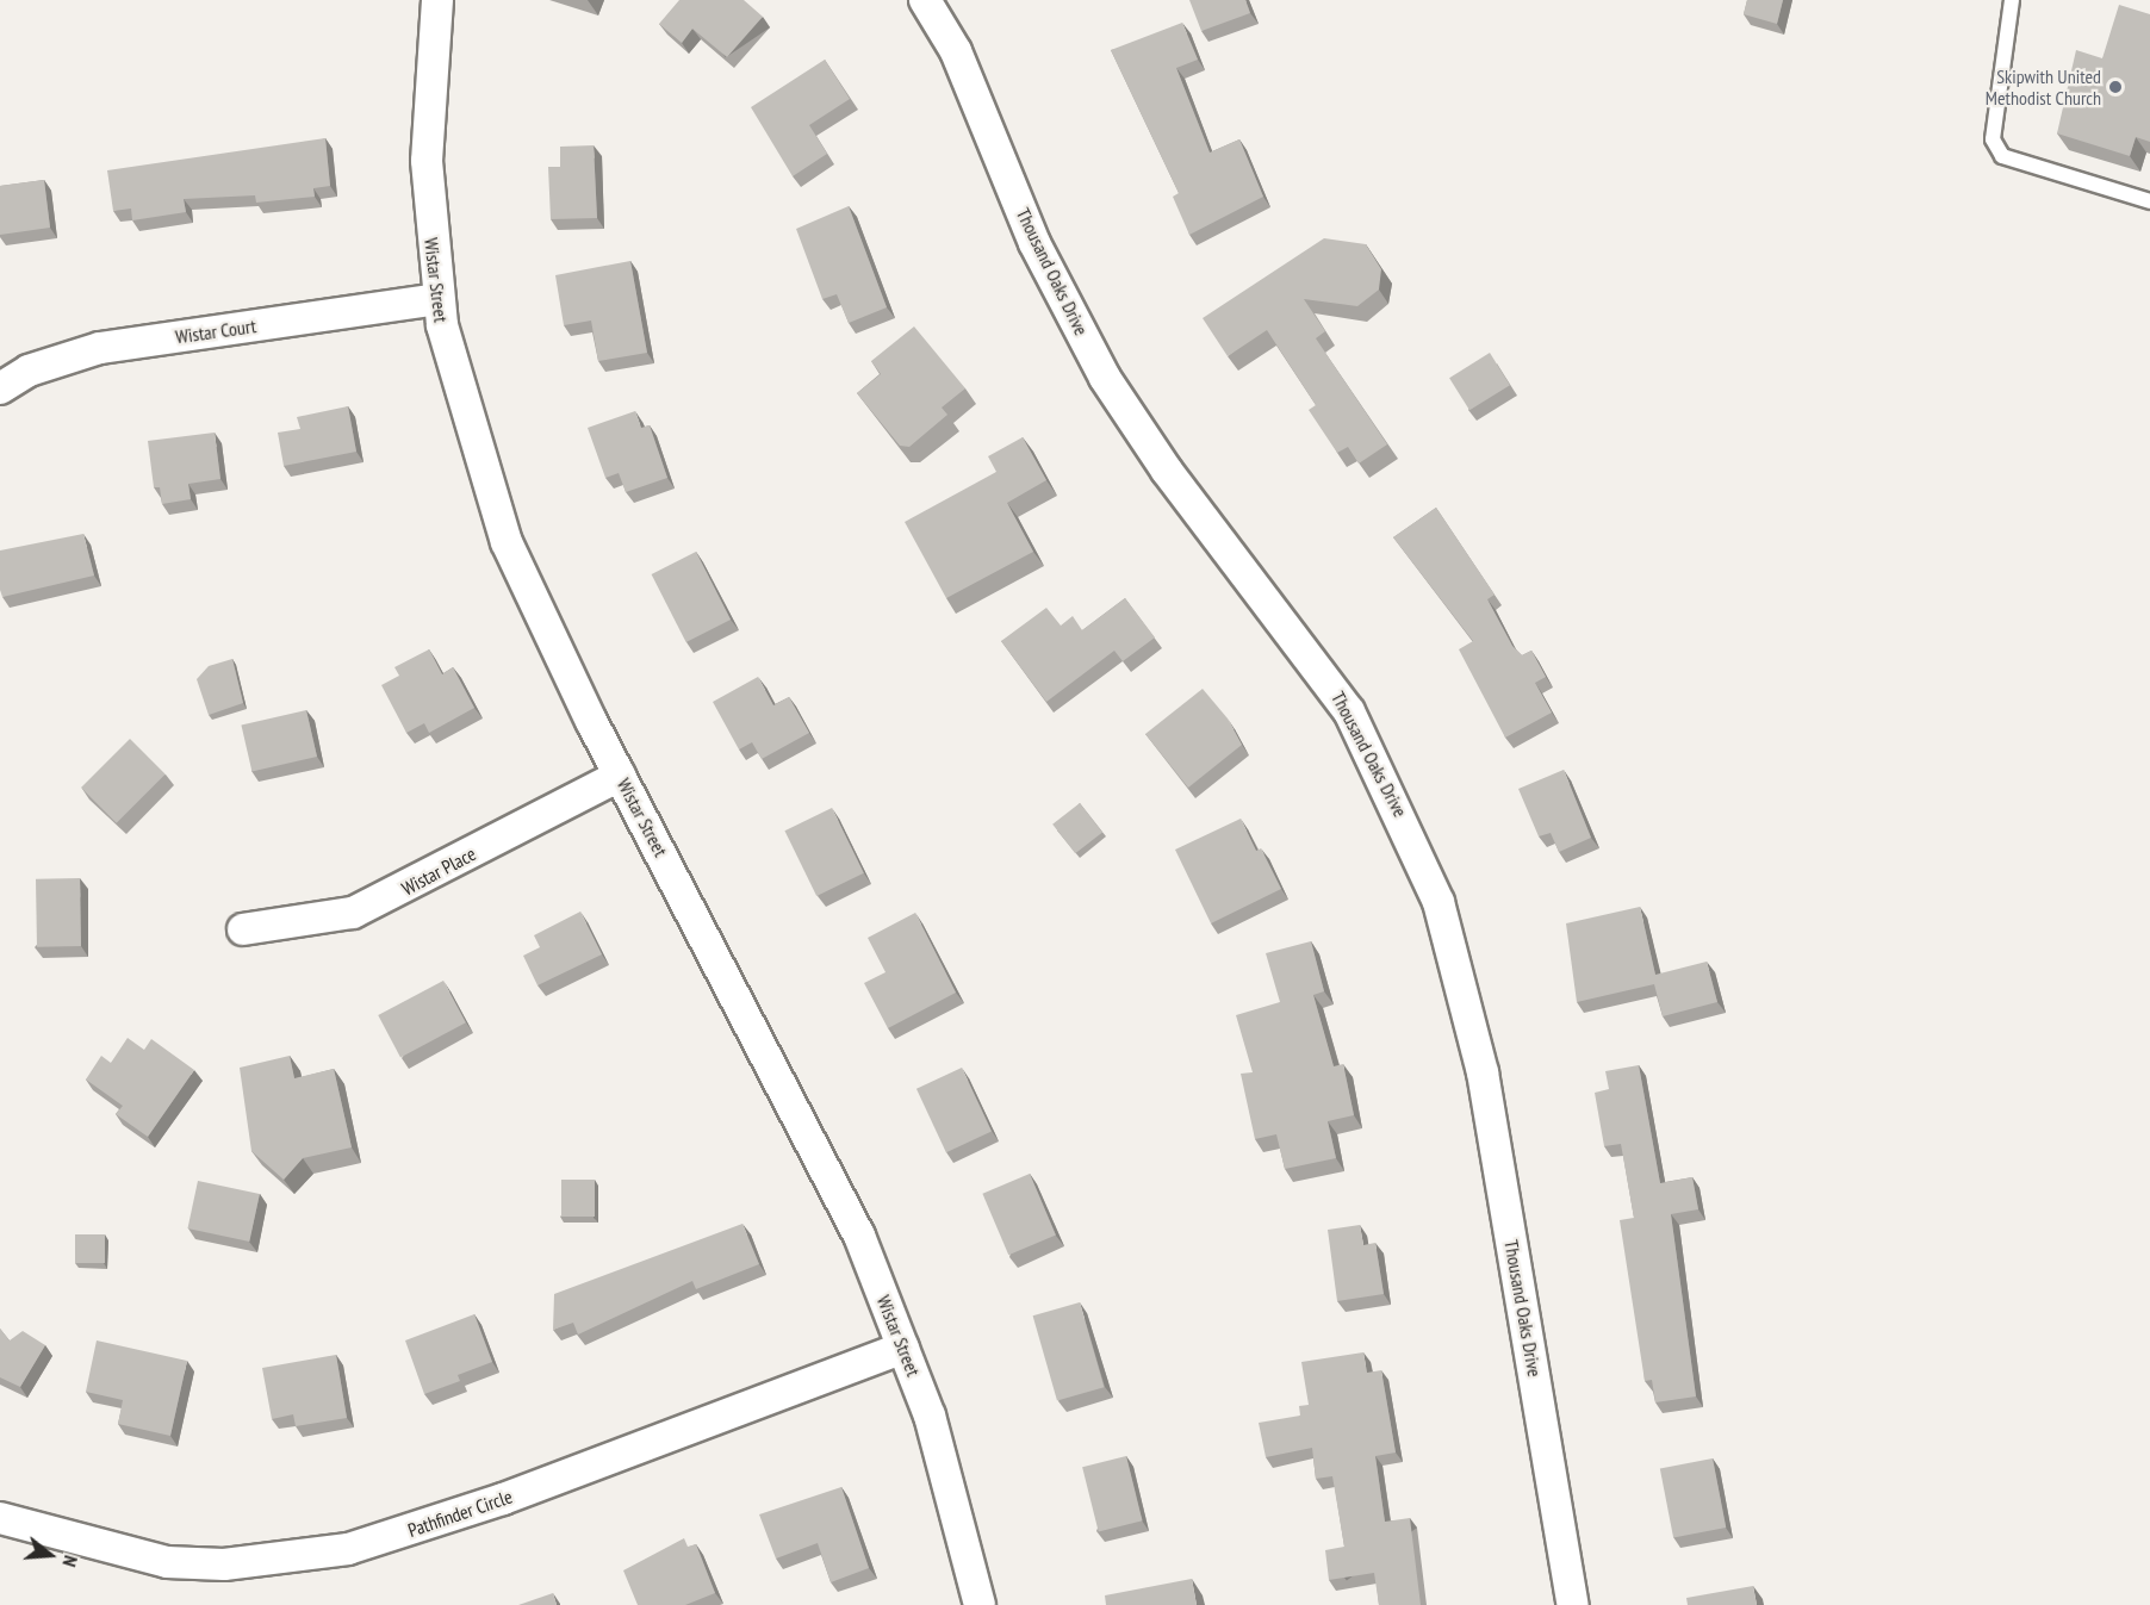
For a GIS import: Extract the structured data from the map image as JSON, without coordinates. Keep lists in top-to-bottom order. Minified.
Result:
{"streets":{"street":["Thousand Oaks Drive","Wistar Street","Wistar Court","Wistar Place","Pathfinder Circle"]},"crossings":[["Wistar Street","Wistar Court"],["Wistar Street","Wistar Place"],["Wistar Street","Pathfinder Circle"]],"places":["Skipwith United Methodist Church"],"north":"right"}
